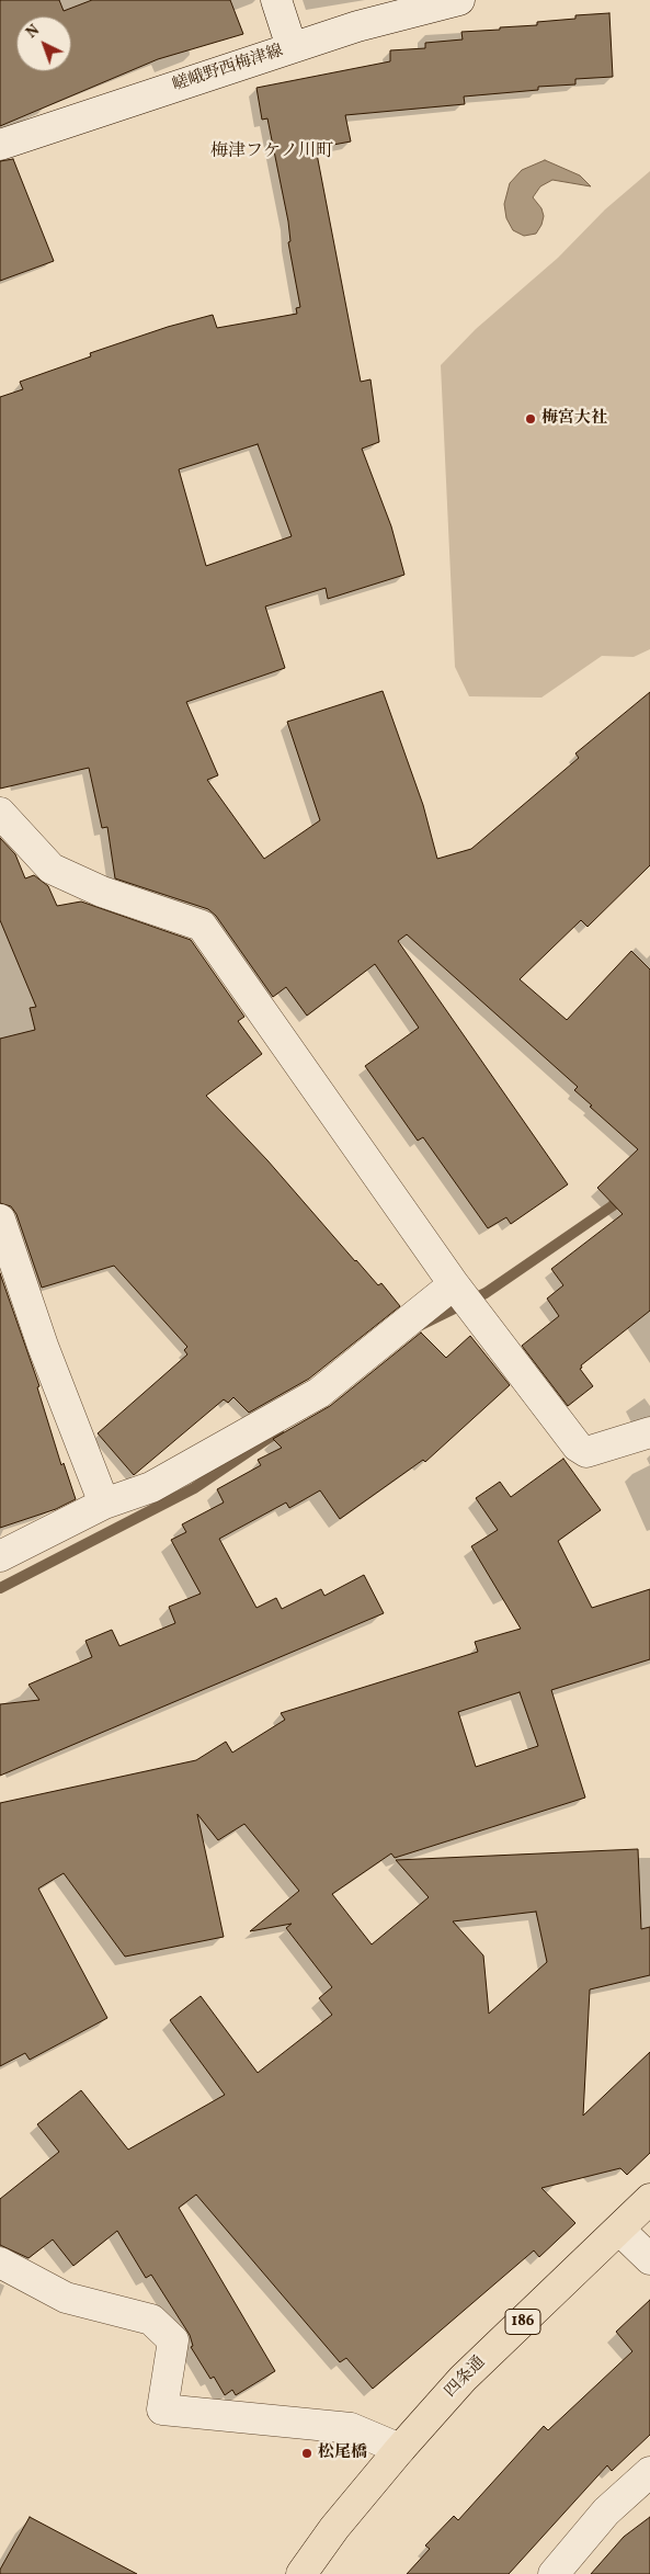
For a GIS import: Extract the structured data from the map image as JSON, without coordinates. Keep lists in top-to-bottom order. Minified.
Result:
{"streets":{"main road":["186","四条通"],"street":["嵯峨野西梅津線"]},"districts":["梅津フケノ川町"],"places":["梅宮大社","松尾橋"],"north":"top left"}
